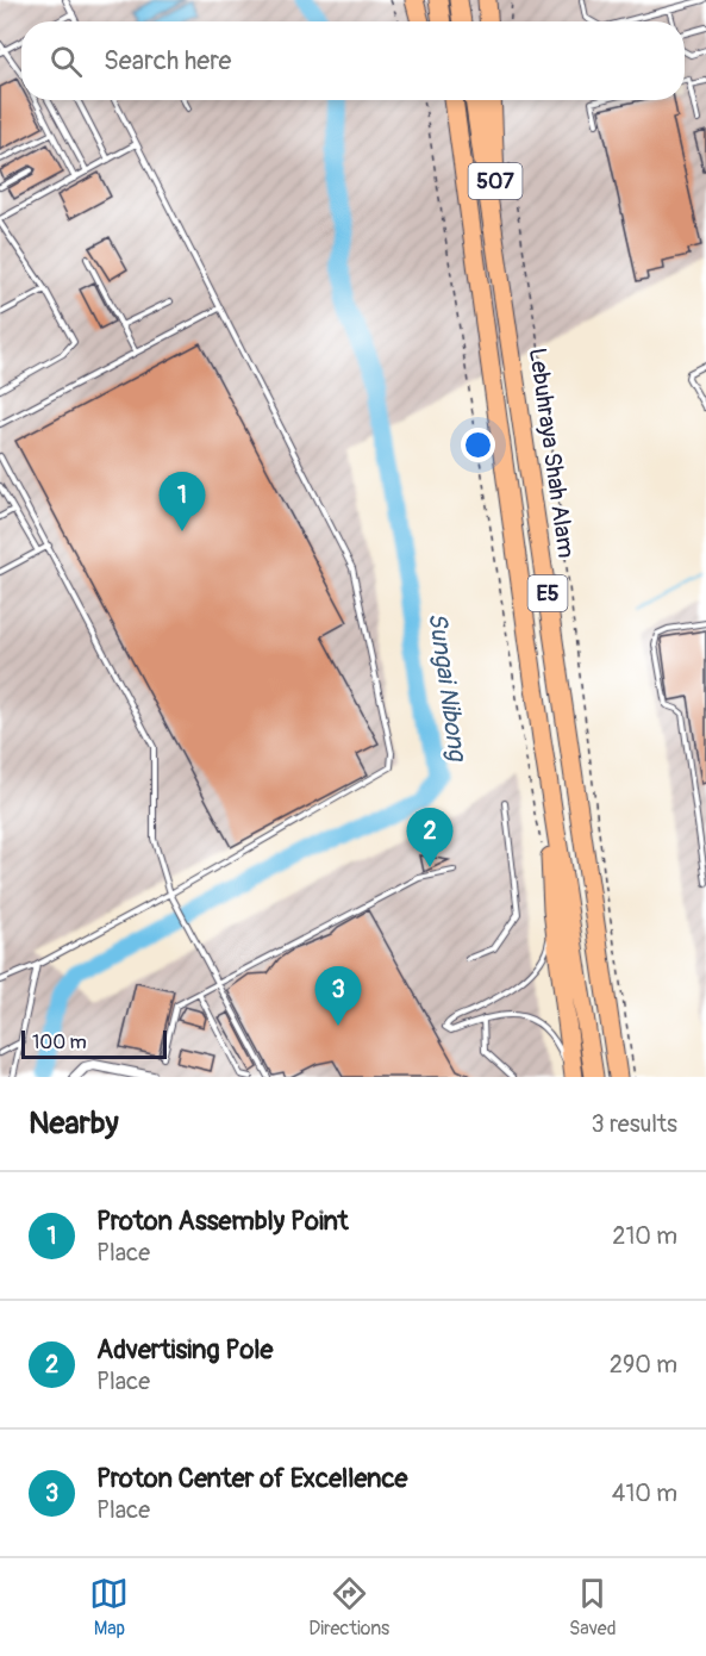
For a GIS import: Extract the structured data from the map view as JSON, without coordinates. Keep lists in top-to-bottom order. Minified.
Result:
{"streets":{"highway":["507","Lebuhraya Shah Alam","E5"]},"crossings":[["507","Lebuhraya Shah Alam"]],"water":["Sungai Nibong"],"scale_bar":"100 m","page":{"search":"Search here","pins":["1","2","3"],"scale":"100 m","heading":["Nearby","3 results"],"list":[{"mark":"1","name":"Proton Assembly Point","note":"Place","value":"210 m"},{"mark":"2","name":"Advertising Pole","note":"Place","value":"290 m"},{"mark":"3","name":"Proton Center of Excellence","note":"Place","value":"410 m"}],"nav":["Map","Directions","Saved"]}}
